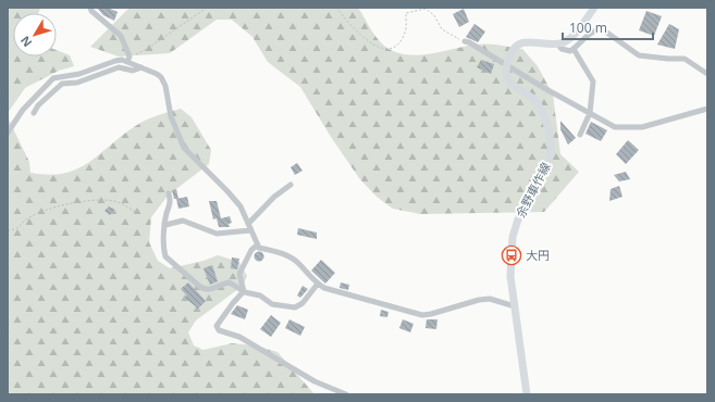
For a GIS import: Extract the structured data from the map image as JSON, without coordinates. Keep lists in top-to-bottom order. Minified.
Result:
{"streets":{"main road":["余野車作線"]},"places":{"bus stop":["大円"]},"scale_bar":"100 m","north":"bottom left"}
